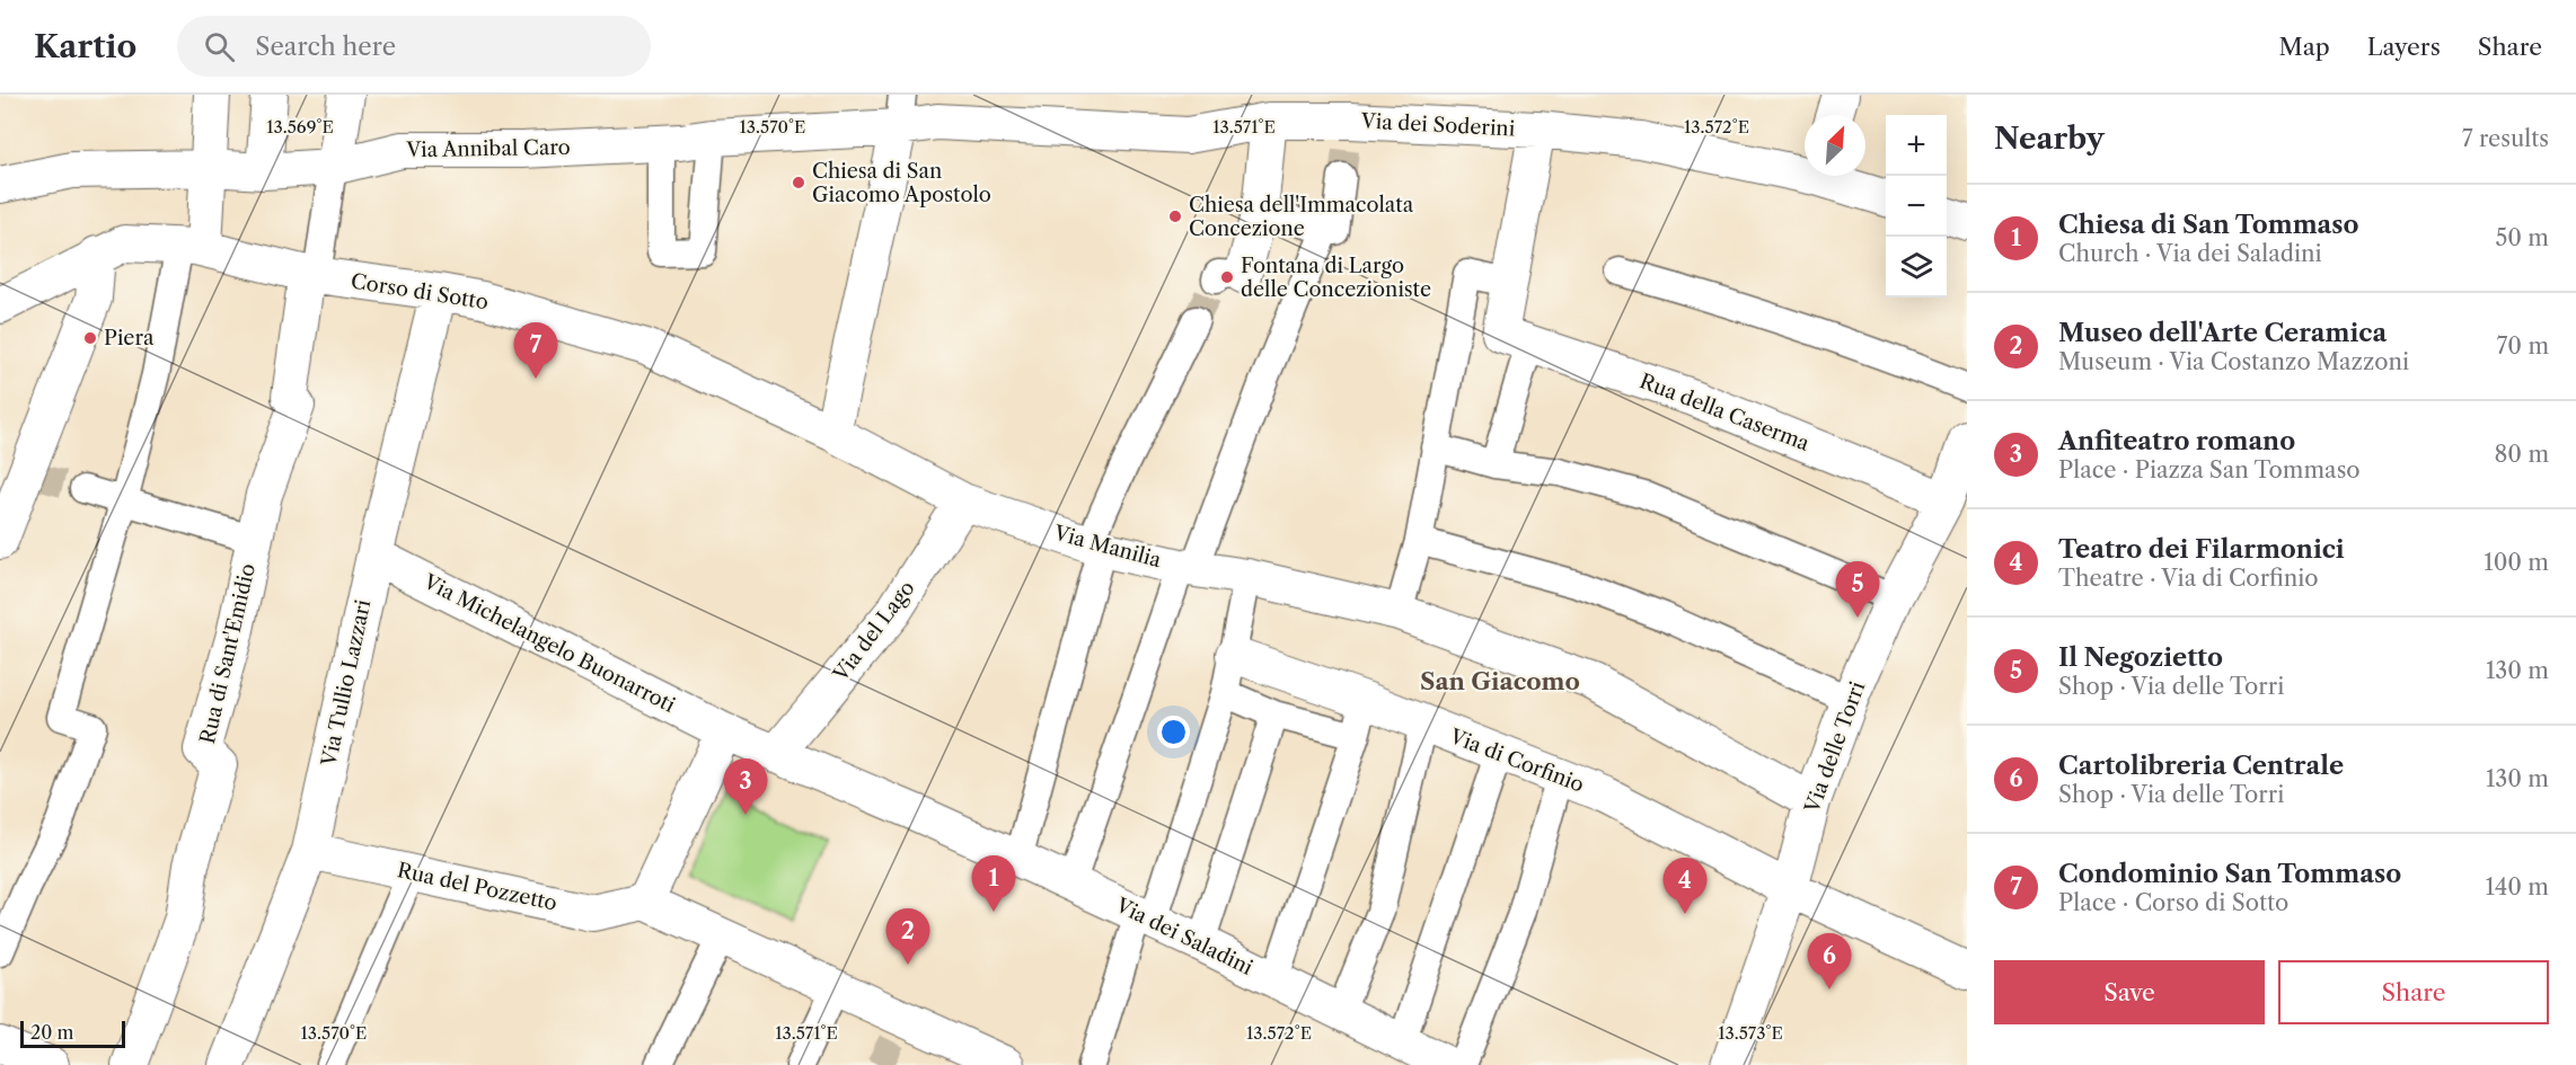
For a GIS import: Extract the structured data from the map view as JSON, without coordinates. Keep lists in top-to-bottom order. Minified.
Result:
{"streets":{"street":["Via dei Soderini","Via Annibal Caro","Corso di Sotto","Rua della Caserma","Via Manilia","Via del Lago","Via Michelangelo Buonarroti","Rua di Sant'Emidio","Via Tullio Lazzari","Via delle Torri","Via di Corfinio","Rua del Pozzetto","Via dei Saladini"]},"crossings":[["Via dei Soderini","Via Annibal Caro"],["Corso di Sotto","Via Manilia"],["Corso di Sotto","Rua di Sant'Emidio"],["Corso di Sotto","Via Tullio Lazzari"],["Rua della Caserma","Via delle Torri"],["Via Manilia","Via del Lago"],["Via Manilia","Via delle Torri"],["Via del Lago","Via Michelangelo Buonarroti"],["Via del Lago","Via dei Saladini"],["Via Michelangelo Buonarroti","Via Tullio Lazzari"],["Via Michelangelo Buonarroti","Via dei Saladini"],["Via Tullio Lazzari","Rua del Pozzetto"],["Via delle Torri","Via di Corfinio"]],"districts":["San Giacomo"],"places":["Chiesa di San Giacomo Apostolo","Chiesa dell'Immacolata Concezione","Fontana di Largo delle Concezioniste","Piera"],"scale_bar":"20 m","north":"top right","page":{"header":"Kartio","search":"Search here","nav":["Map","Layers","Share"],"heading":["Nearby","7 results"],"map_buttons":["+","−"],"list":[{"mark":"1","name":"Chiesa di San Tommaso","note":"Church · Via dei Saladini","value":"50 m"},{"mark":"2","name":"Museo dell'Arte Ceramica","note":"Museum · Via Costanzo Mazzoni","value":"70 m"},{"mark":"3","name":"Anfiteatro romano","note":"Place · Piazza San Tommaso","value":"80 m"},{"mark":"4","name":"Teatro dei Filarmonici","note":"Theatre · Via di Corfinio","value":"100 m"},{"mark":"5","name":"Il Negozietto","note":"Shop · Via delle Torri","value":"130 m"},{"mark":"6","name":"Cartolibreria Centrale","note":"Shop · Via delle Torri","value":"130 m"},{"mark":"7","name":"Condominio San Tommaso","note":"Place · Corso di Sotto","value":"140 m"}],"pins":["7","5","3","1","4","2","6"],"buttons":["Save","Share"],"scale":"20 m"},"coordinates":["13.569°E","13.570°E","13.571°E","13.572°E","13.573°E"]}
